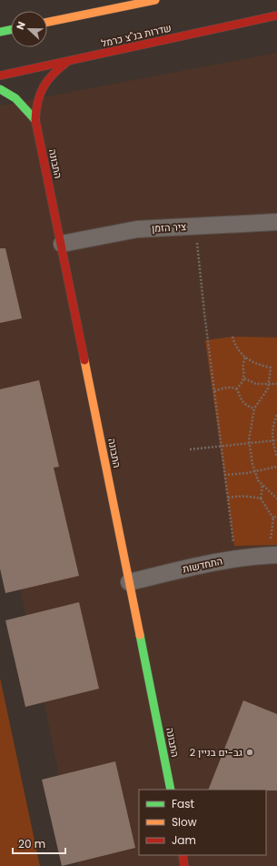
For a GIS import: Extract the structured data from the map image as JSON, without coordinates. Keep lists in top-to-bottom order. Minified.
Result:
{"streets":{"street":["שדרות בנ\"צ כרמל","התבונה","ציר הזמן","התחדשות"]},"crossings":[["שדרות בנ\"צ כרמל","התבונה"],["התבונה","ציר הזמן"],["התבונה","התחדשות"]],"places":["גב-ים בניין 2"],"legend":["Fast","Slow","Jam"],"scale_bar":"20 m","north":"left"}
